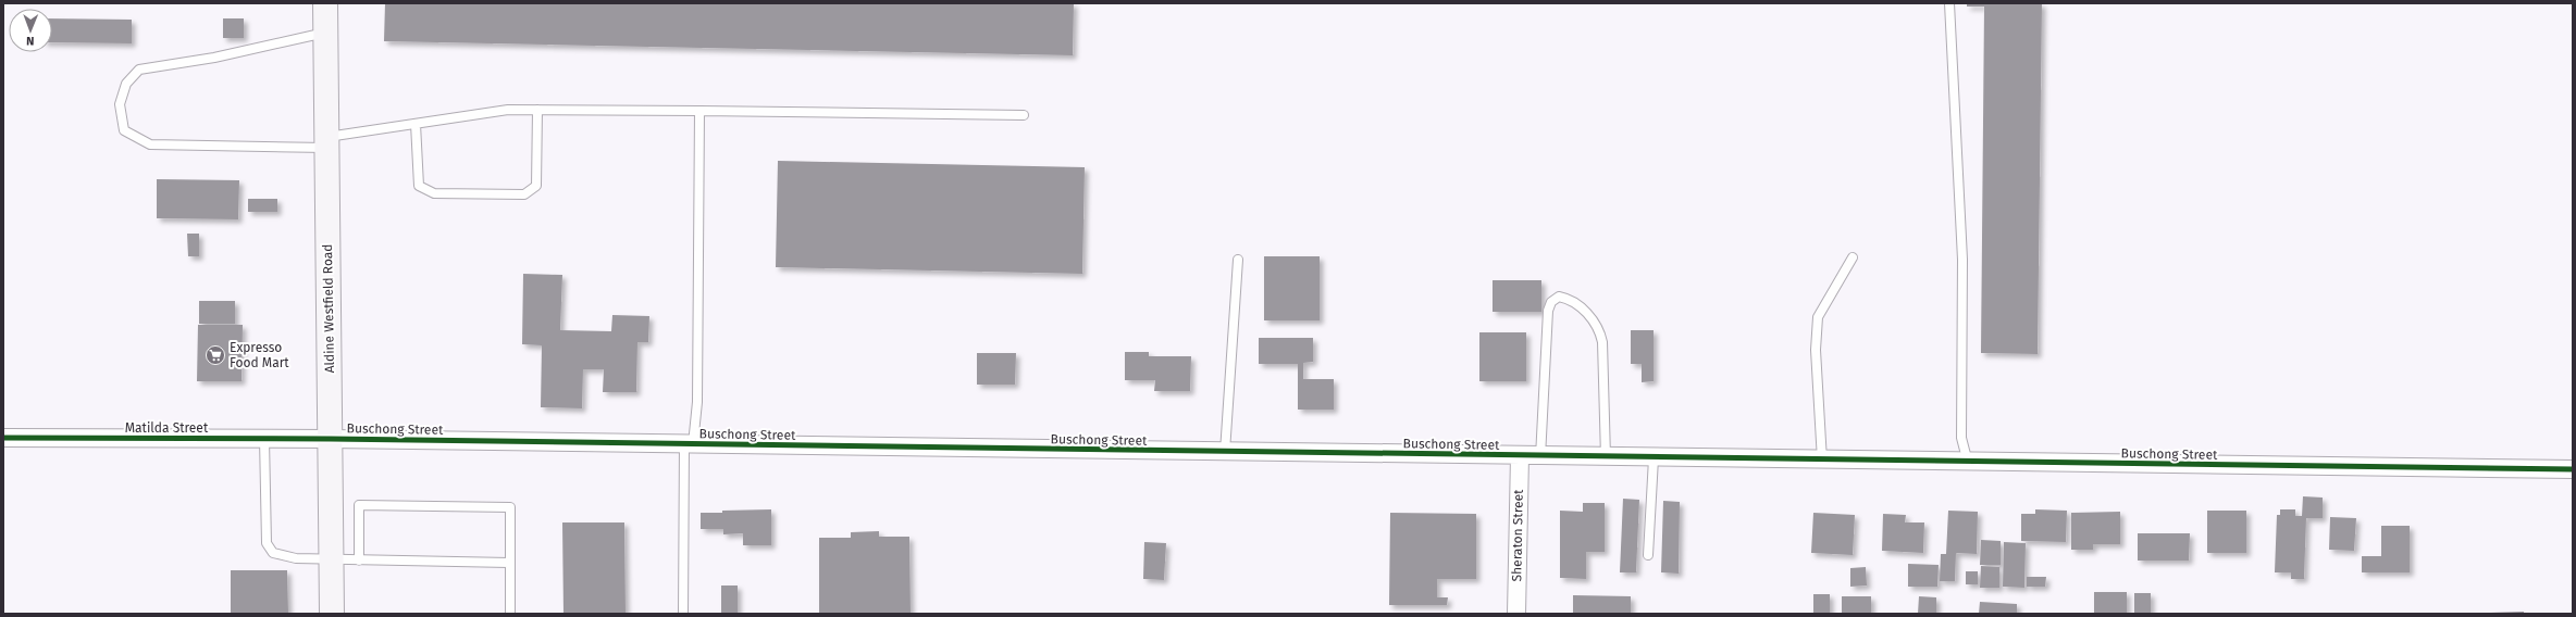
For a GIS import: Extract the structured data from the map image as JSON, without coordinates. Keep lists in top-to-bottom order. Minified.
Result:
{"streets":{"main road":["Aldine Westfield Road"],"street":["Matilda Street","Buschong Street","Sheraton Street"]},"crossings":[["Aldine Westfield Road","Matilda Street"],["Aldine Westfield Road","Buschong Street"],["Matilda Street","Buschong Street"],["Buschong Street","Sheraton Street"]],"places":{"supermarket":["Expresso Food Mart"]},"north":"bottom"}
